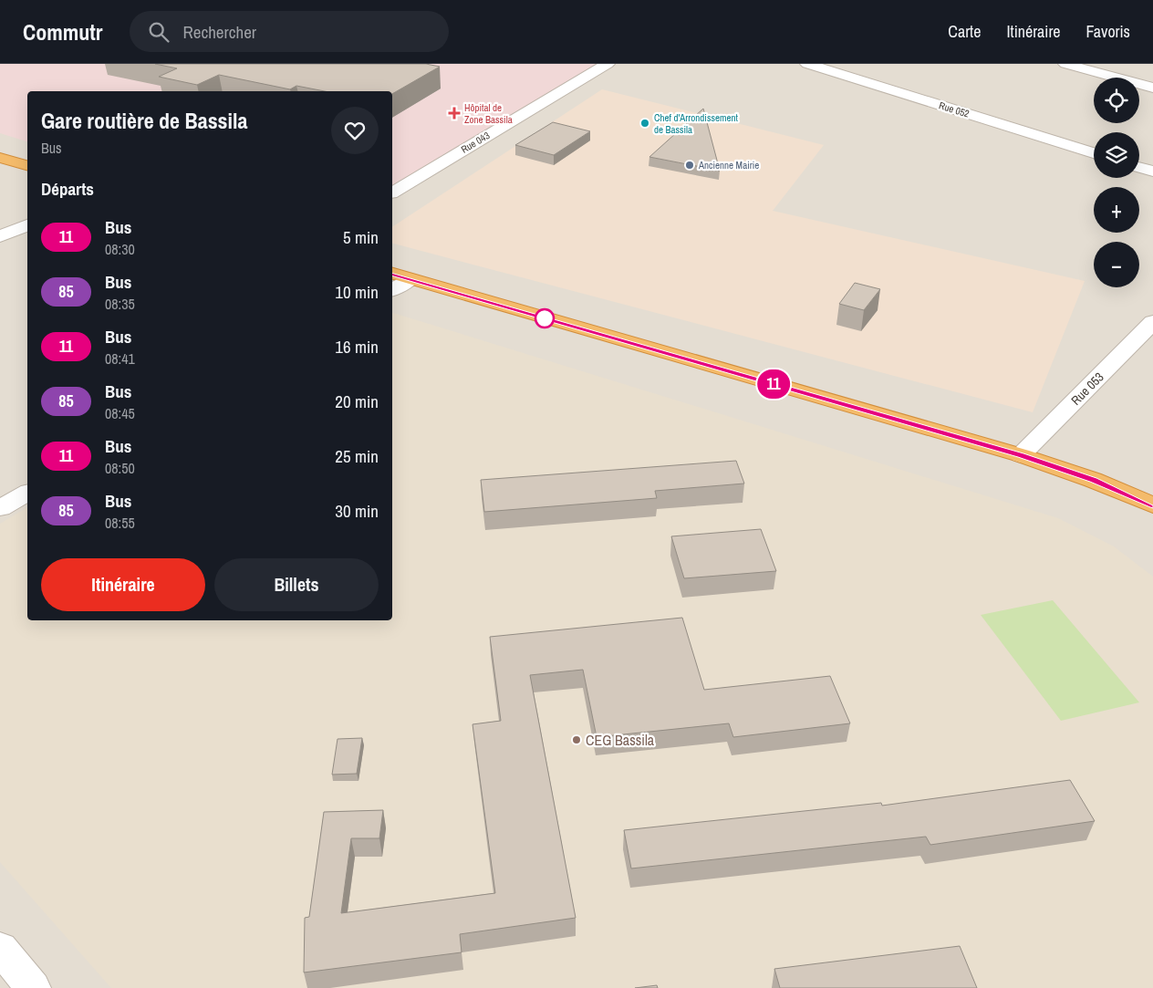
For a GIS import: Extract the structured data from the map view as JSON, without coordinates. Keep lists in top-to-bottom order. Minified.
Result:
{"streets":{"street":["Rue 052","Rue 043","Rue 053"]},"places":{"health":["Hôpital de Zone Bassila"],"other":["Chef d'Arrondissement de Bassila","Ancienne Mairie","CEG Bassila"]},"lines":["bus line 11"],"page":{"header":"Commutr","search":"Rechercher","nav":["Carte","Itinéraire","Favoris"],"on_map":"11","map_buttons":["+","−"],"heading":[["Gare routière de Bassila","Bus"],"Départs"],"list":[{"mark":"11","name":"Bus","note":"08:30","value":"5 min"},{"mark":"85","name":"Bus","note":"08:35","value":"10 min"},{"mark":"11","name":"Bus","note":"08:41","value":"16 min"},{"mark":"85","name":"Bus","note":"08:45","value":"20 min"},{"mark":"11","name":"Bus","note":"08:50","value":"25 min"},{"mark":"85","name":"Bus","note":"08:55","value":"30 min"}],"buttons":["Itinéraire","Billets"]}}
